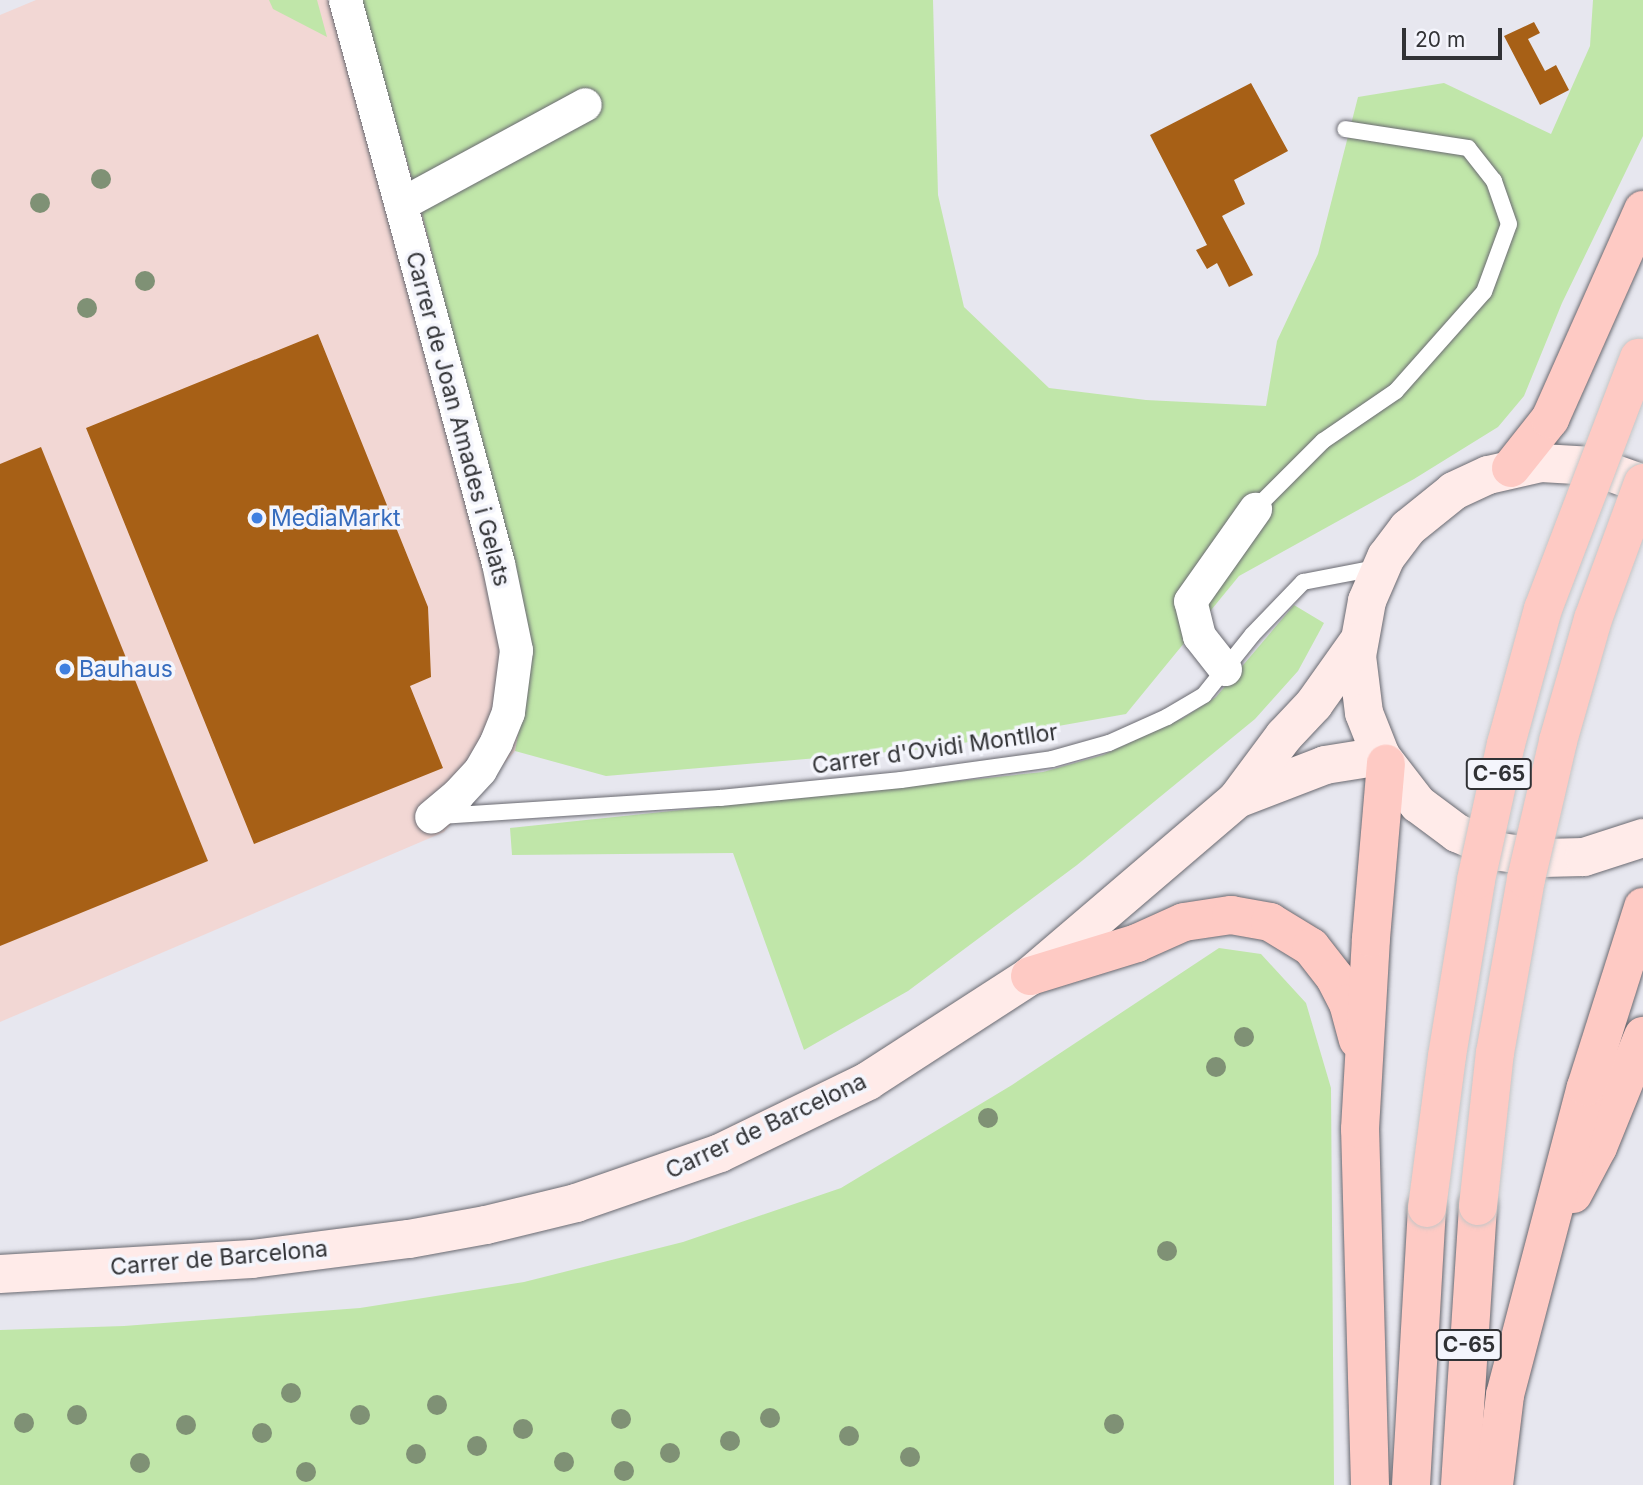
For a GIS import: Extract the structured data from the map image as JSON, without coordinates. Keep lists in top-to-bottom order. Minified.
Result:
{"streets":{"highway":["C-65"],"main road":["Carrer de Barcelona"],"street":["Carrer de Joan Amades i Gelats"],"lane":["Carrer d'Ovidi Montllor"]},"crossings":[["Carrer de Joan Amades i Gelats","Carrer d'Ovidi Montllor"]],"places":["MediaMarkt","Bauhaus"],"scale_bar":"20 m"}
